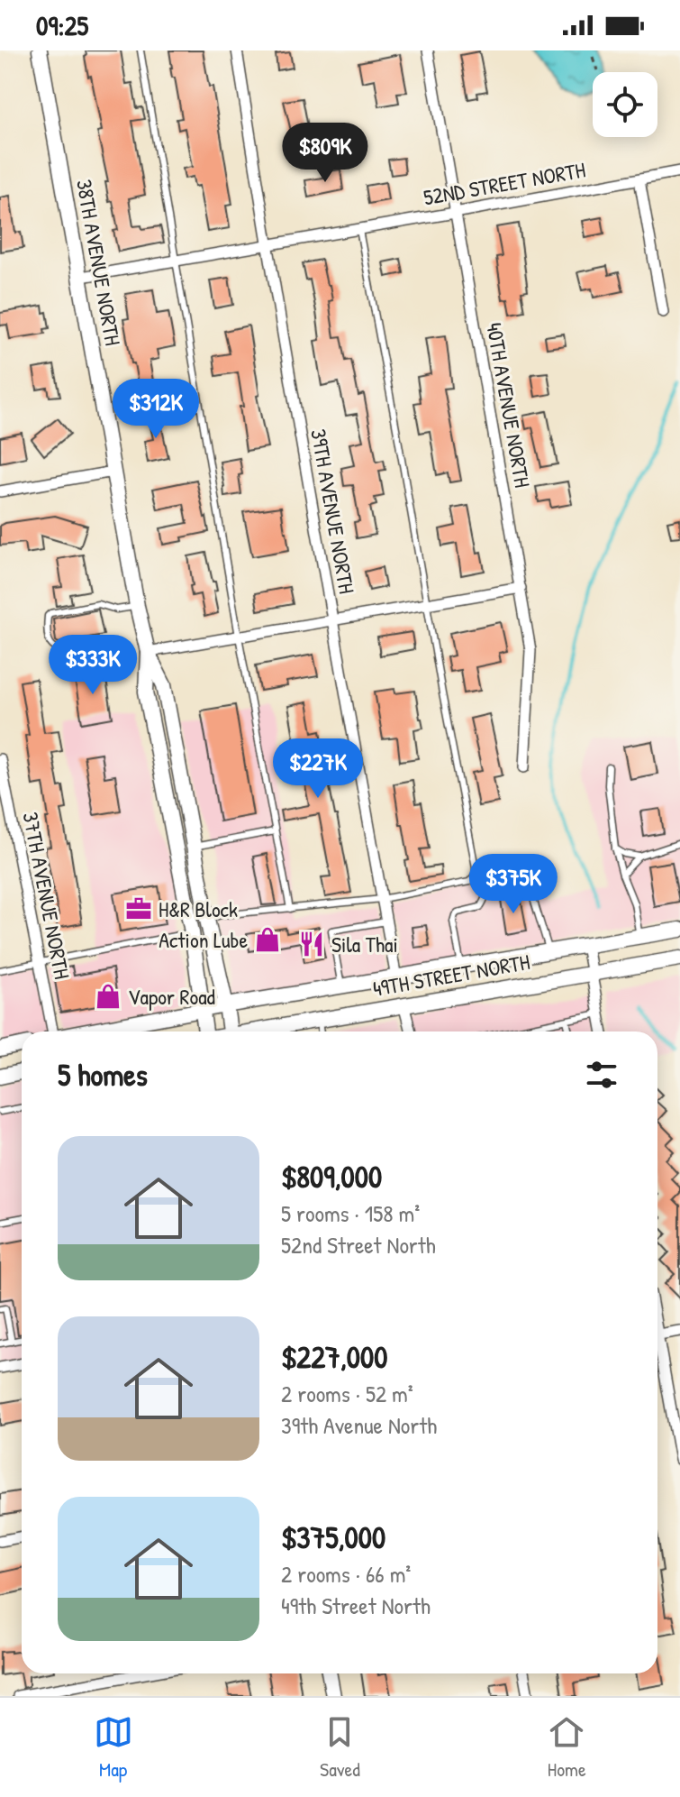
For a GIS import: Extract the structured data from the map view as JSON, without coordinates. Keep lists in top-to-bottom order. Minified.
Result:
{"streets":{"main road":["38TH AVENUE NORTH","49TH STREET NORTH"],"street":["52ND STREET NORTH","40TH AVENUE NORTH","39TH AVENUE NORTH","37TH AVENUE NORTH"]},"crossings":[["52ND STREET NORTH","38TH AVENUE NORTH"],["52ND STREET NORTH","40TH AVENUE NORTH"],["52ND STREET NORTH","39TH AVENUE NORTH"],["38TH AVENUE NORTH","49TH STREET NORTH"],["39TH AVENUE NORTH","49TH STREET NORTH"]],"places":{"office":["H&R Block"],"shop":["Action Lube","Vapor Road"],"restaurant":["Sila Thai"]},"page":{"status":"09:25","price":["$809K","$312K","$333K","$227K","$375K"],"heading":"5 homes","list":[{"name":"$809,000","note":"5 rooms · 158 m² · 52nd Street North"},{"name":"$227,000","note":"2 rooms · 52 m² · 39th Avenue North"},{"name":"$375,000","note":"2 rooms · 66 m² · 49th Street North"}],"tabs":["Map","Saved","Home"]}}
